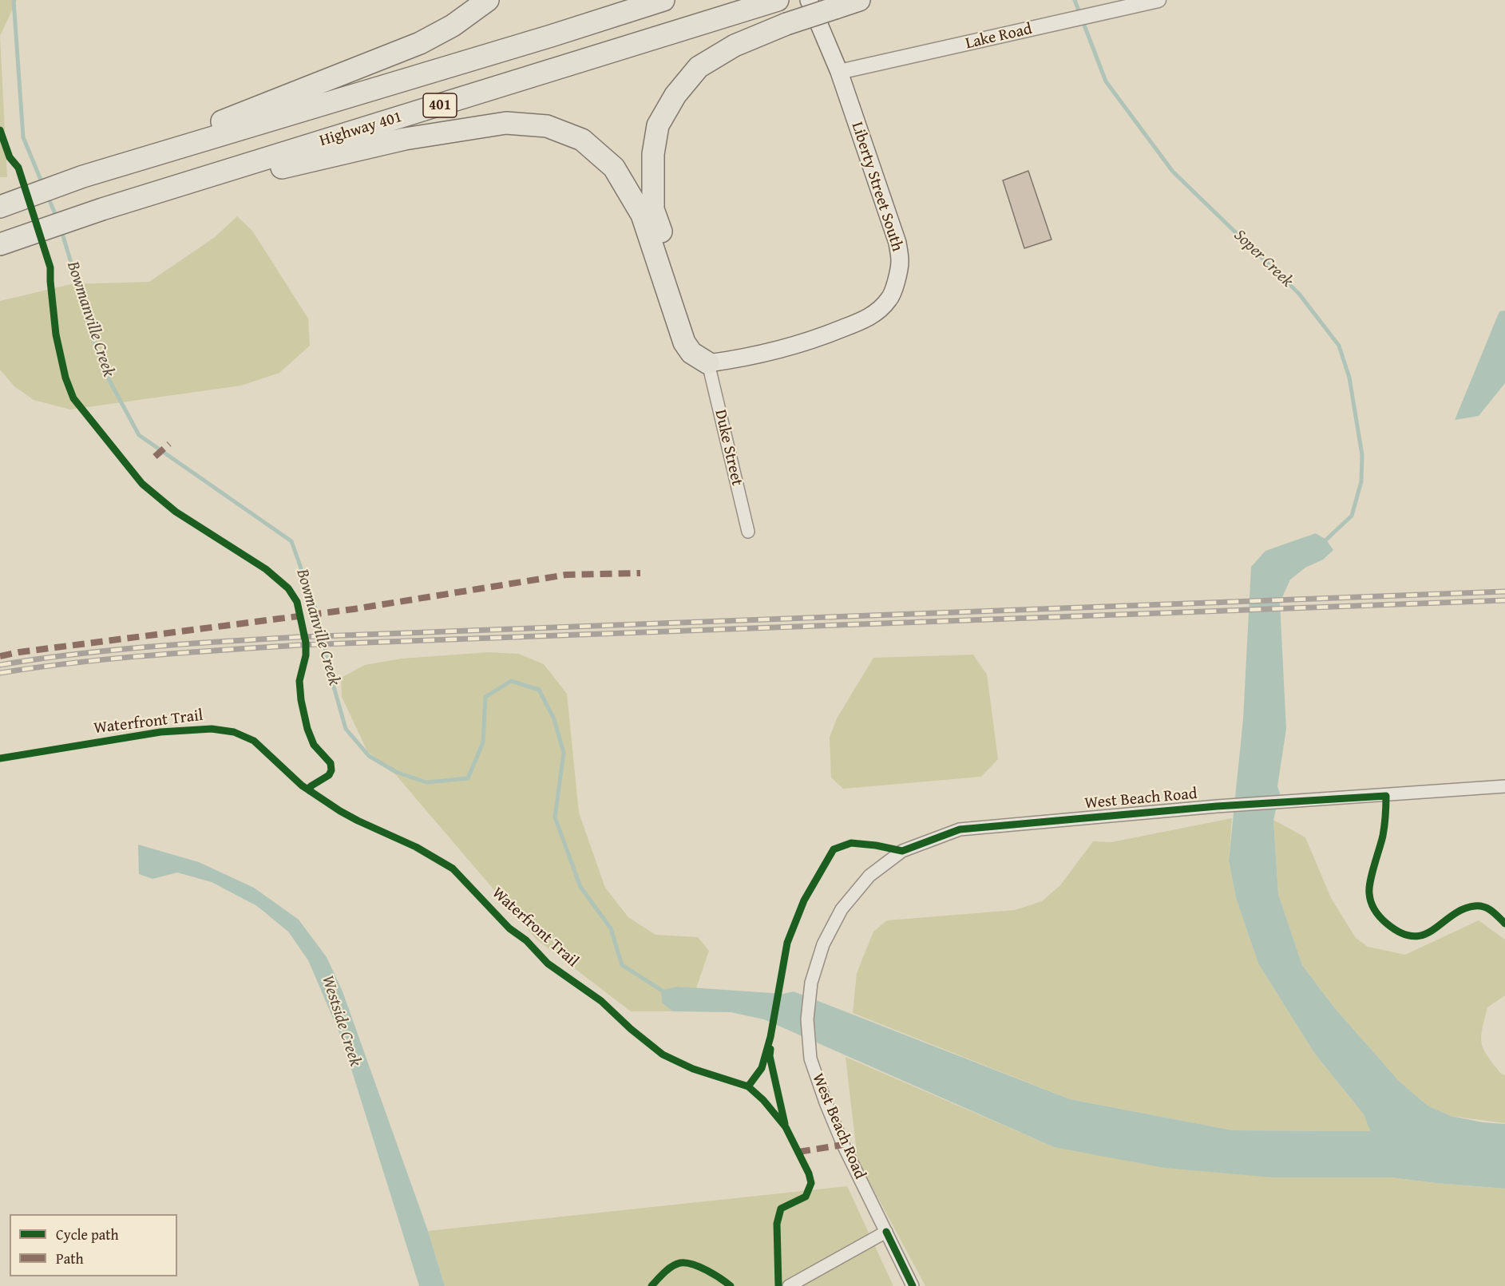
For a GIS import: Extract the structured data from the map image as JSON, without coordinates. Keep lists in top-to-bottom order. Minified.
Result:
{"streets":{"highway":["401","Highway 401"],"main road":["Liberty Street South"],"street":["Lake Road","Duke Street","West Beach Road"],"cycle path":["Waterfront Trail"]},"crossings":[["Lake Road","Liberty Street South"],["Liberty Street South","Duke Street"]],"water":["Soper Creek","Bowmanville Creek","Westside Creek"],"legend":["Cycle path","Path"]}
